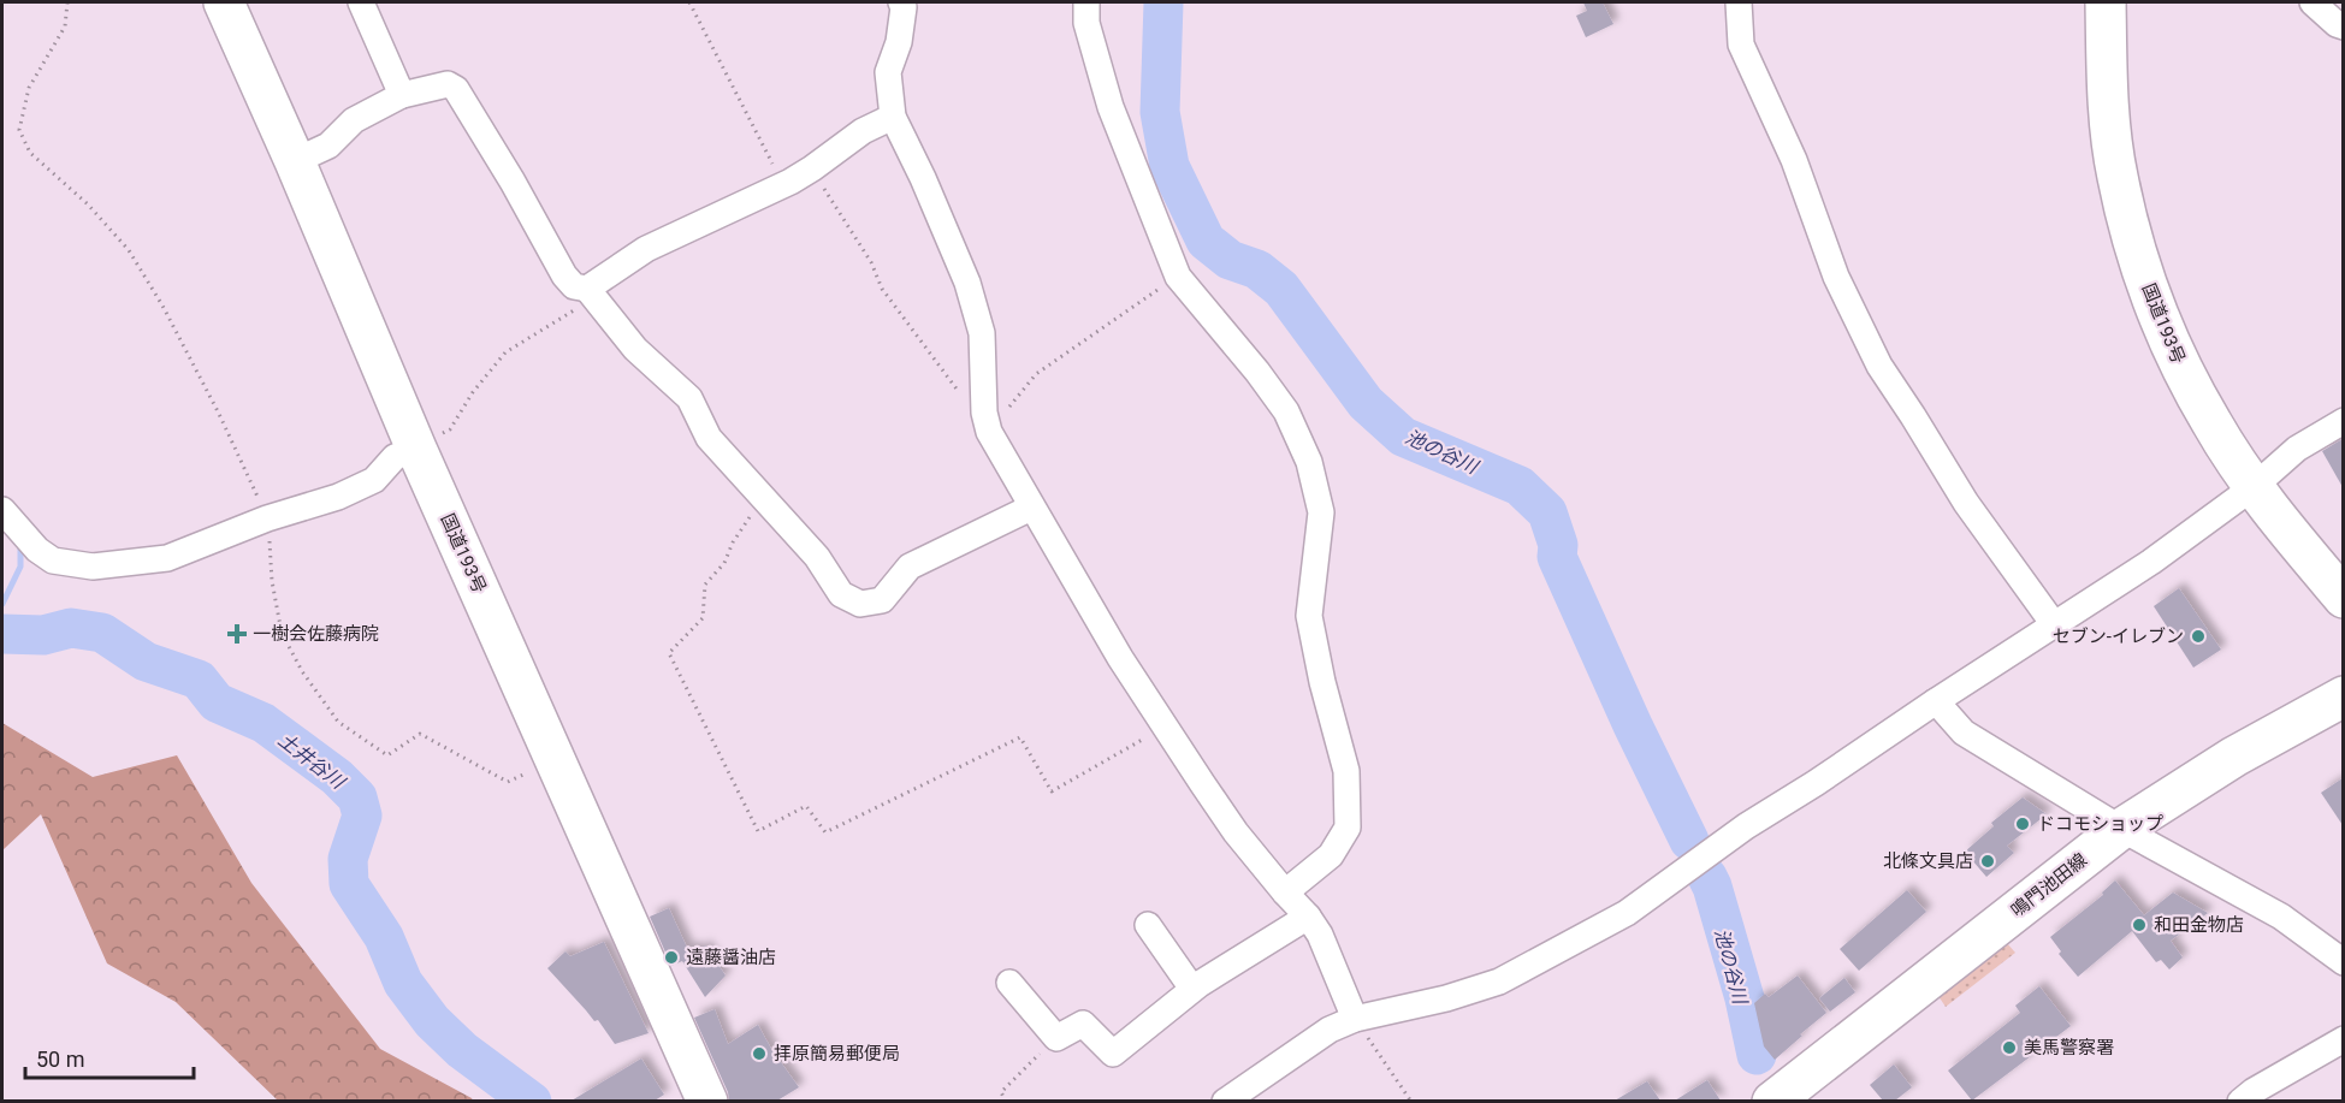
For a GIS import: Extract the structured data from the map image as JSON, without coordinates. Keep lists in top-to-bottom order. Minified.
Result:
{"streets":{"main road":["国道193号","鳴門池田線"]},"water":["池の谷川","土井谷川"],"places":{"health":["一樹会佐藤病院"],"other":["セブン-イレブン","ドコモショップ","北條文具店","和田金物店","遠藤醤油店","美馬警察署","拝原簡易郵便局"]},"scale_bar":"50 m"}
